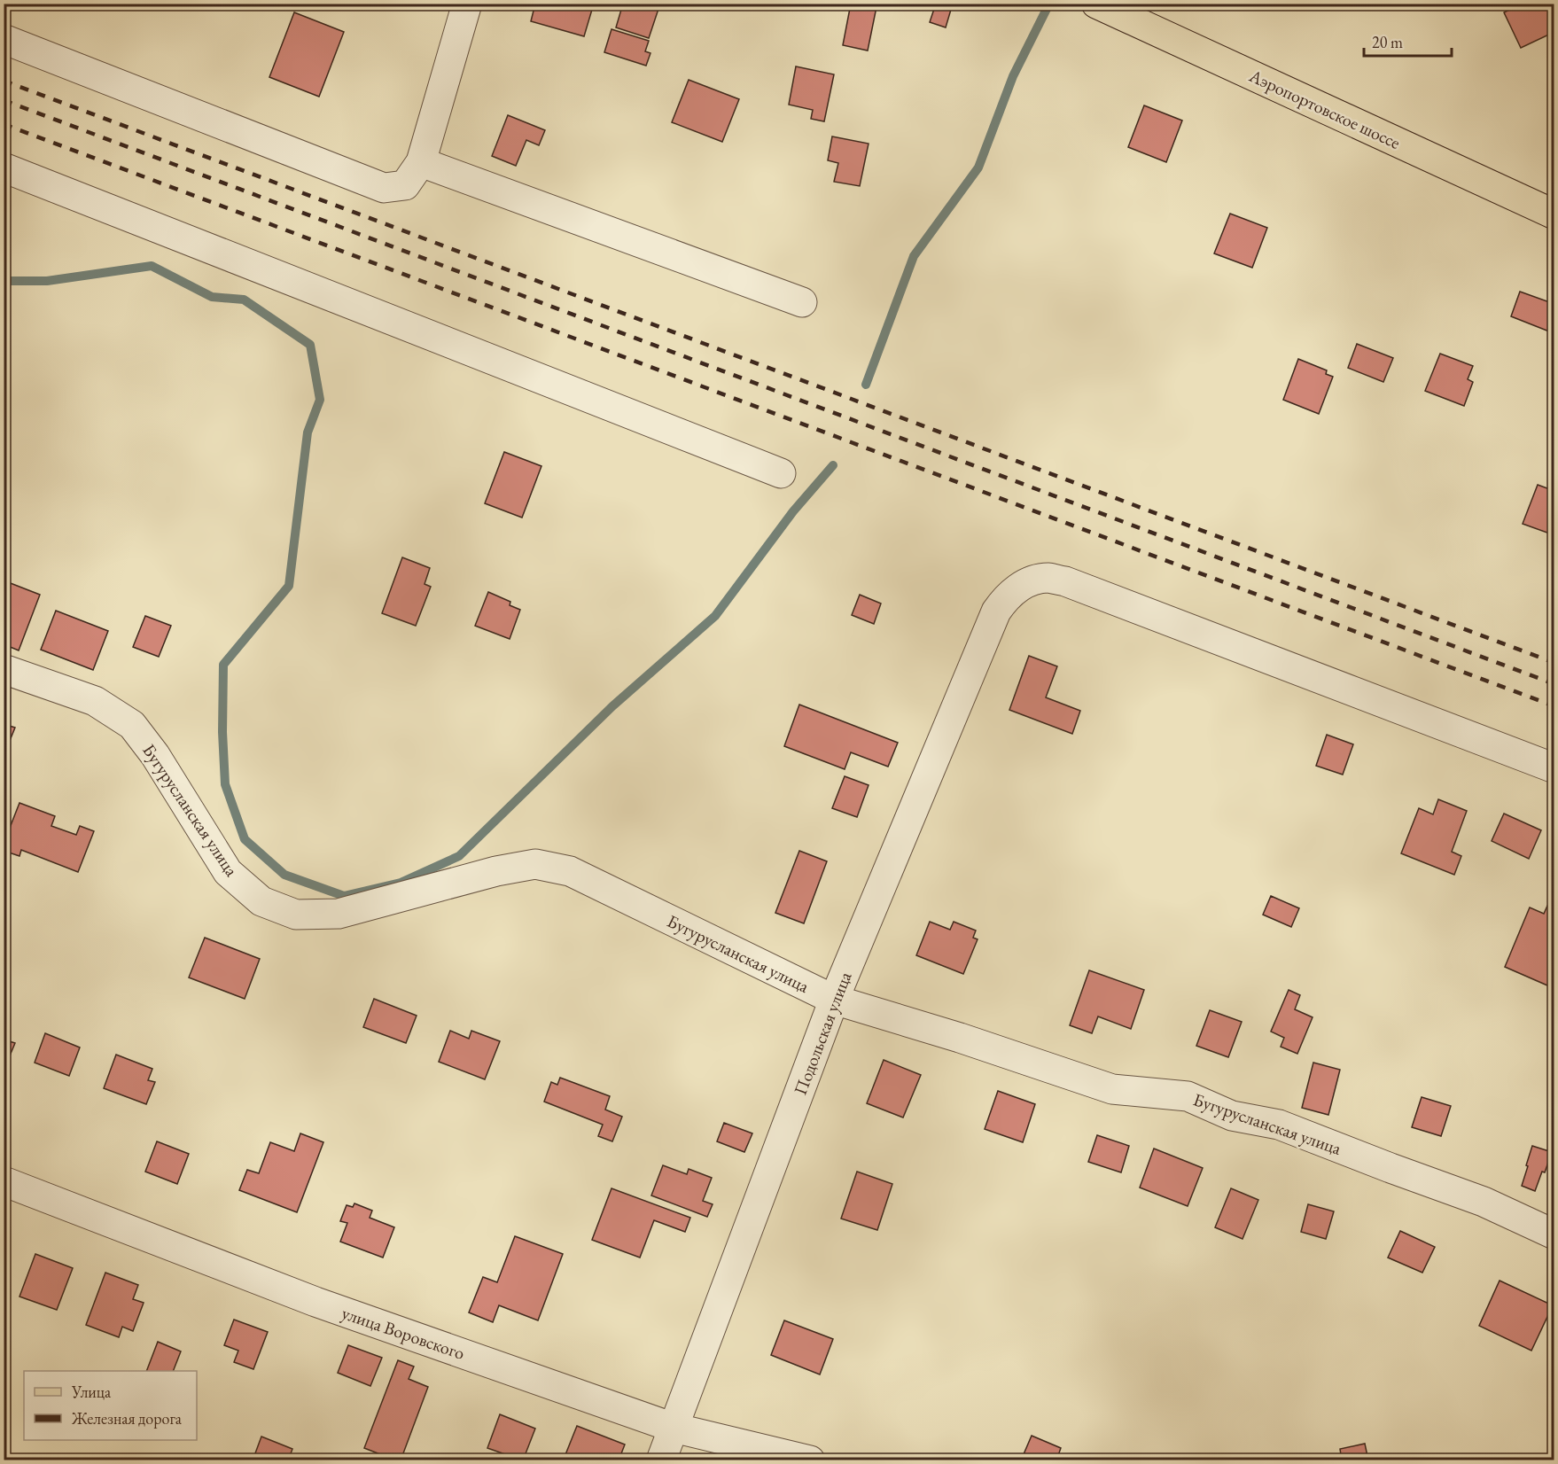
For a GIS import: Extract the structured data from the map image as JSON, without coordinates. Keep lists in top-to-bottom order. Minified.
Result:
{"streets":{"main road":["Аэропортовское шоссе"],"street":["Бугурусланская улица","Подольская улица","улица Воровского"]},"crossings":[["Бугурусланская улица","Подольская улица"],["Подольская улица","улица Воровского"]],"legend":["Улица","Железная дорога"],"scale_bar":"20 m"}
